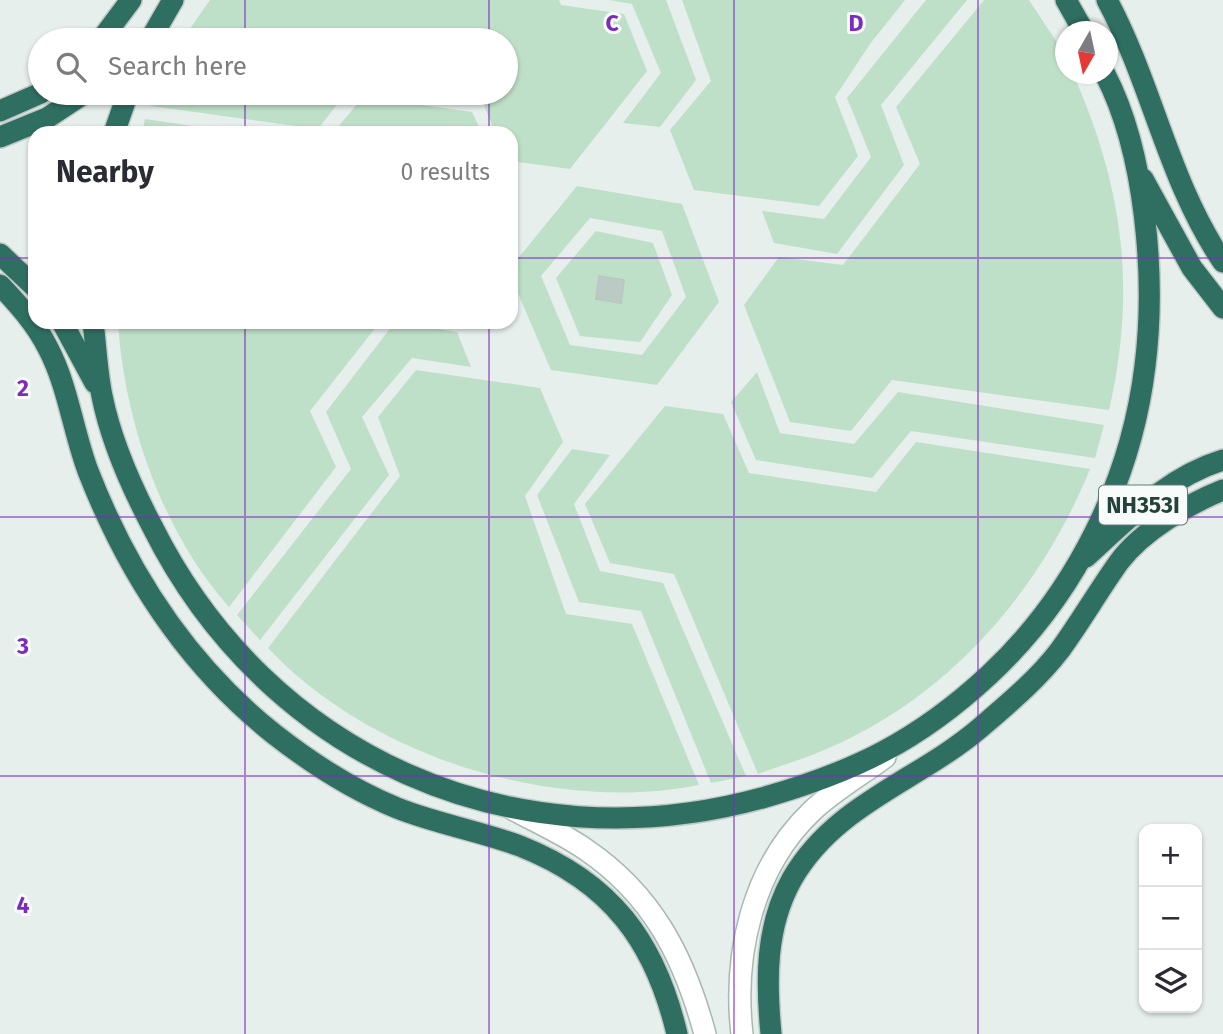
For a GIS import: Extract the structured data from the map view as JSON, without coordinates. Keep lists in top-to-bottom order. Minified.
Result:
{"streets":{"highway":["NH353I"]},"north":"bottom","page":{"search":"Search here","heading":["Nearby","0 results"],"map_buttons":["+","−"]},"grid":{"columns":["C","D"],"rows":["2","3","4"]}}
